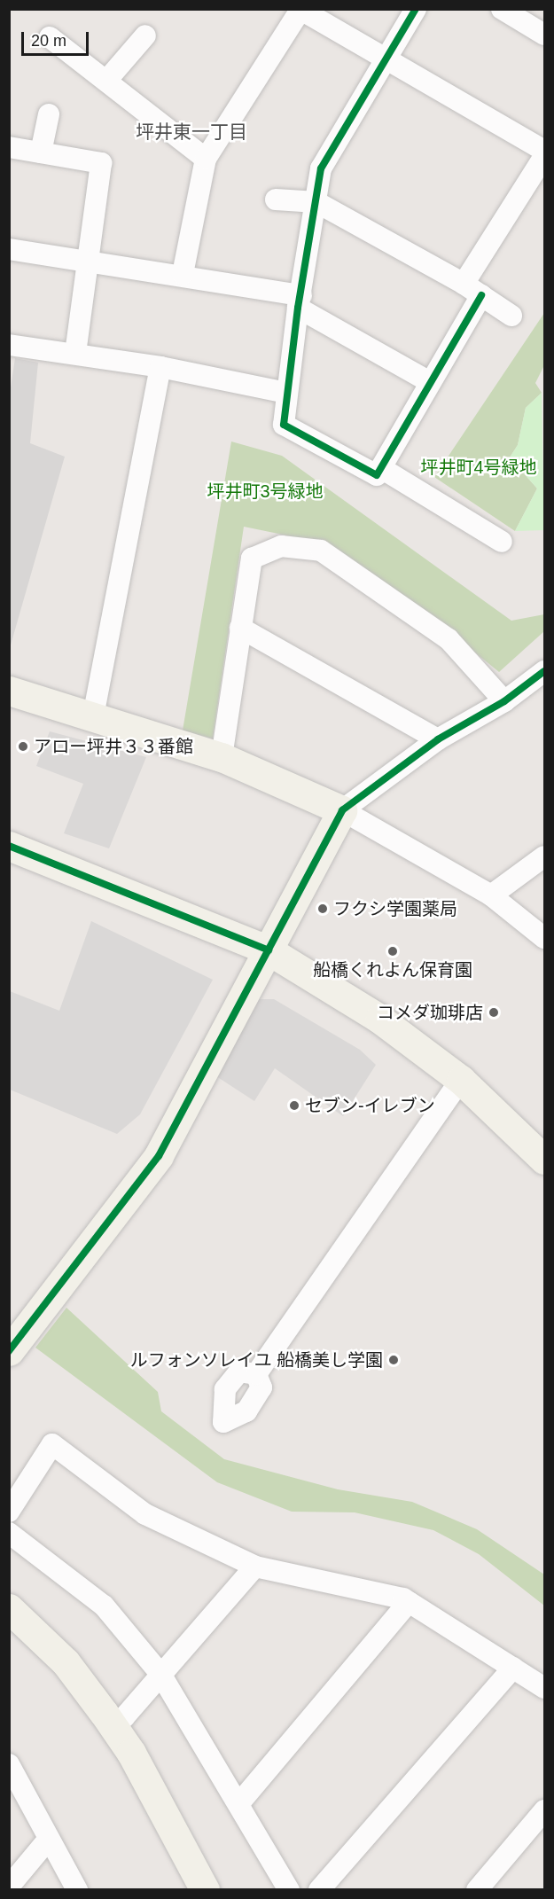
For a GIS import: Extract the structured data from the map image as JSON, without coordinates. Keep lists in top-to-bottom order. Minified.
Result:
{"districts":["坪井東一丁目"],"parks":["坪井町4号緑地","坪井町3号緑地"],"places":["アロー坪井３３番館","フクシ学園薬局","船橋くれよん保育園","コメダ珈琲店","セブン-イレブン","ルフォンソレイユ 船橋美し学園"],"scale_bar":"20 m"}
